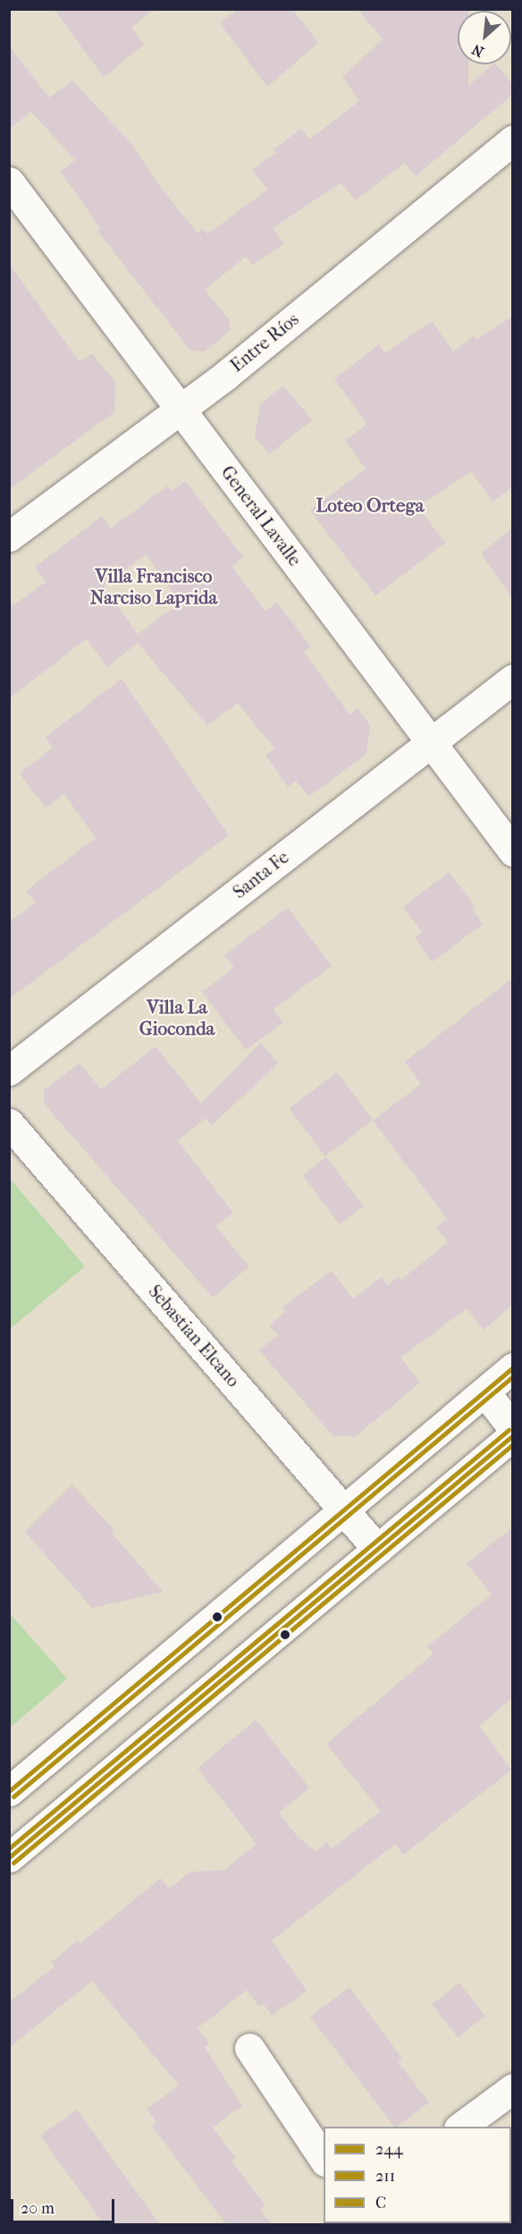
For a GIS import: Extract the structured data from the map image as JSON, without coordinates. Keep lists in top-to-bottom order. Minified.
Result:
{"streets":{"street":["Entre Ríos","General Lavalle","Santa Fe","Sebastian Elcano"]},"crossings":[["Entre Ríos","General Lavalle"],["General Lavalle","Santa Fe"]],"districts":["Loteo Ortega","Villa Francisco Narciso Laprida","Villa La Gioconda"],"lines":["transit line 244","transit line 211","transit line C"],"legend":["244","211","C"],"scale_bar":"20 m","north":"bottom left"}
